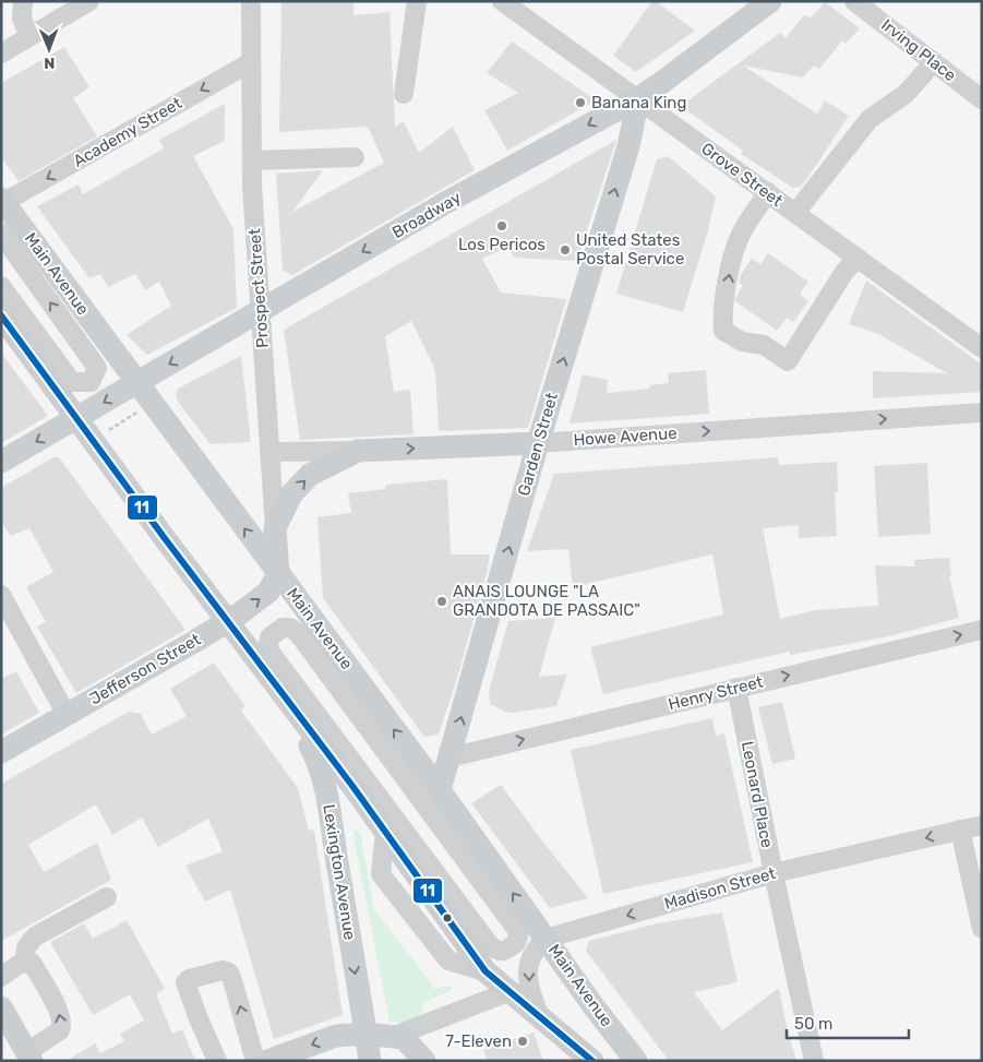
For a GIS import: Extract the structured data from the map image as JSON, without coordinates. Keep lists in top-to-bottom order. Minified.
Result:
{"streets":{"main road":["Broadway","Main Avenue","Prospect Street","Howe Avenue","Garden Street","Jefferson Street","Lexington Avenue"],"street":["Irving Place","Academy Street","Grove Street","Henry Street","Leonard Place","Madison Street"]},"crossings":[["Academy Street","Main Avenue"],["Academy Street","Prospect Street"],["Grove Street","Broadway"],["Grove Street","Garden Street"],["Broadway","Main Avenue"],["Broadway","Prospect Street"],["Broadway","Garden Street"],["Main Avenue","Prospect Street"],["Main Avenue","Garden Street"],["Main Avenue","Jefferson Street"],["Main Avenue","Madison Street"],["Prospect Street","Howe Avenue"],["Prospect Street","Jefferson Street"],["Howe Avenue","Garden Street"],["Garden Street","Henry Street"],["Henry Street","Leonard Place"],["Leonard Place","Madison Street"]],"one_way":["Broadway","Howe Avenue","Garden Street","Henry Street","Madison Street"],"places":["Banana King","Los Pericos","United States Postal Service","ANAIS LOUNGE \"LA GRANDOTA DE PASSAIC\"","7-Eleven"],"lines":["transit line 11"],"scale_bar":"50 m","north":"bottom"}
